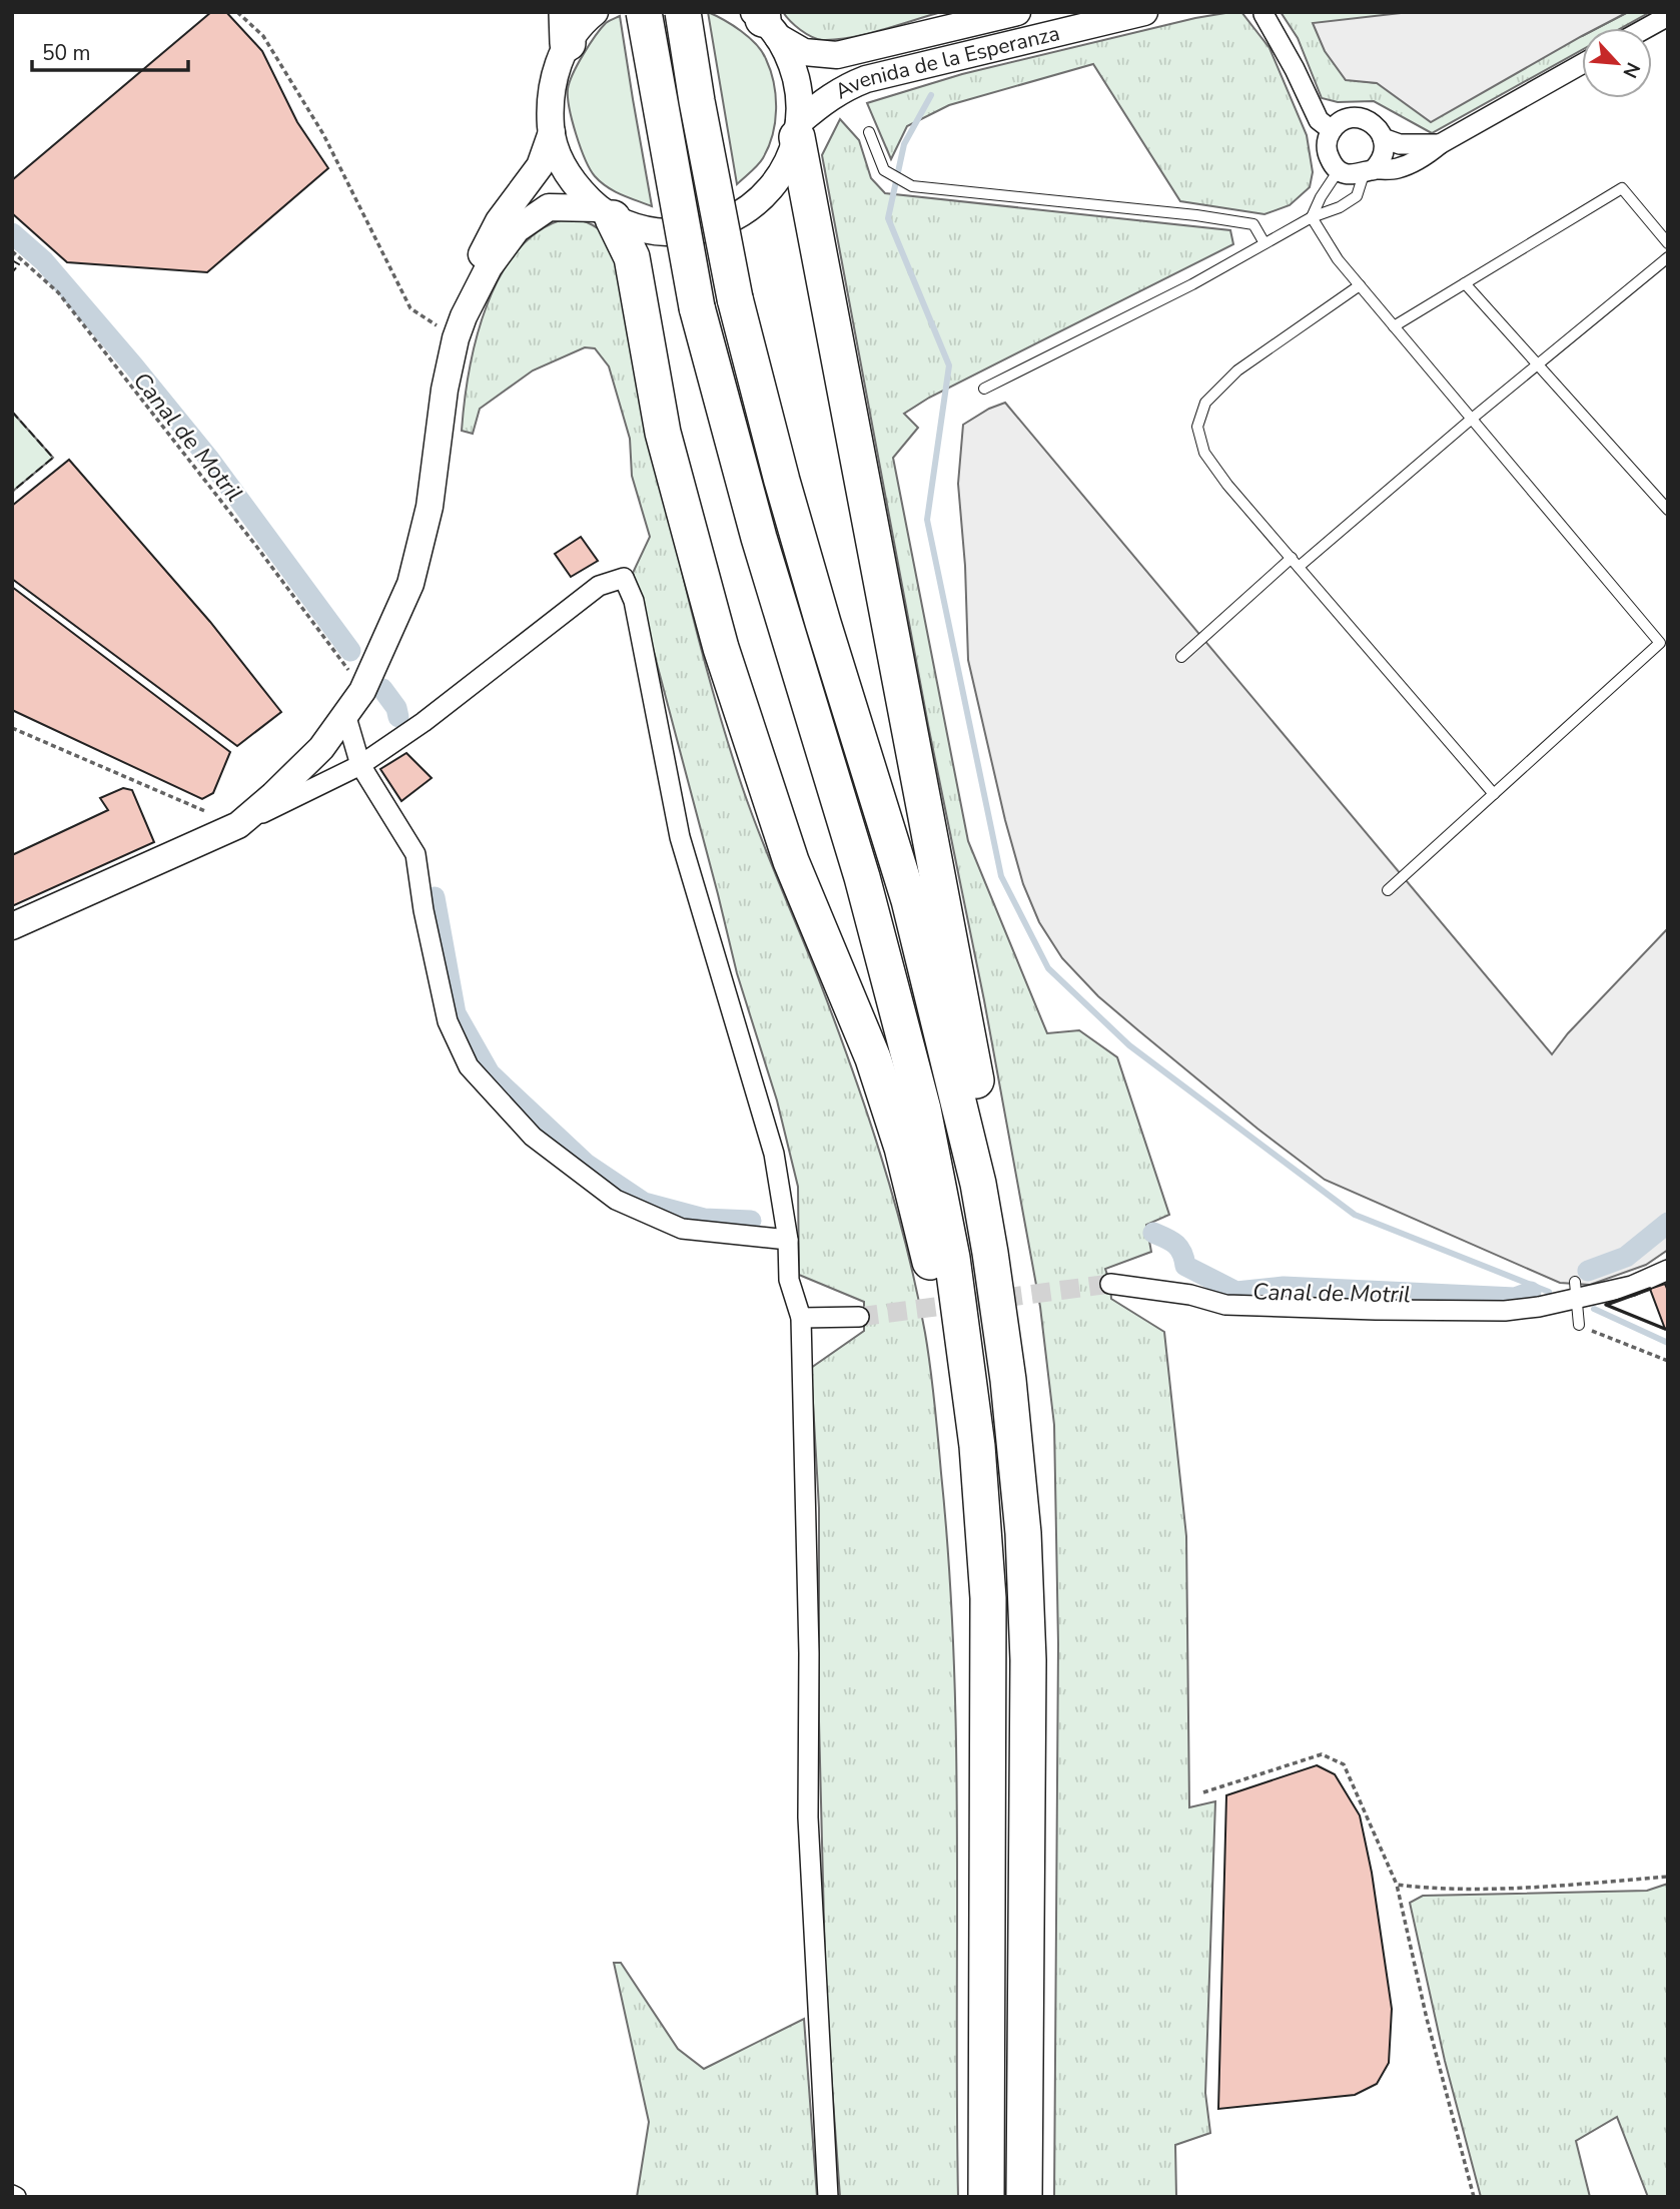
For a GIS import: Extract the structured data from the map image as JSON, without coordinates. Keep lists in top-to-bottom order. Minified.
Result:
{"streets":{"street":["Avenida de la Esperanza"]},"water":["Canal de Motril"],"scale_bar":"50 m","north":"bottom right"}
